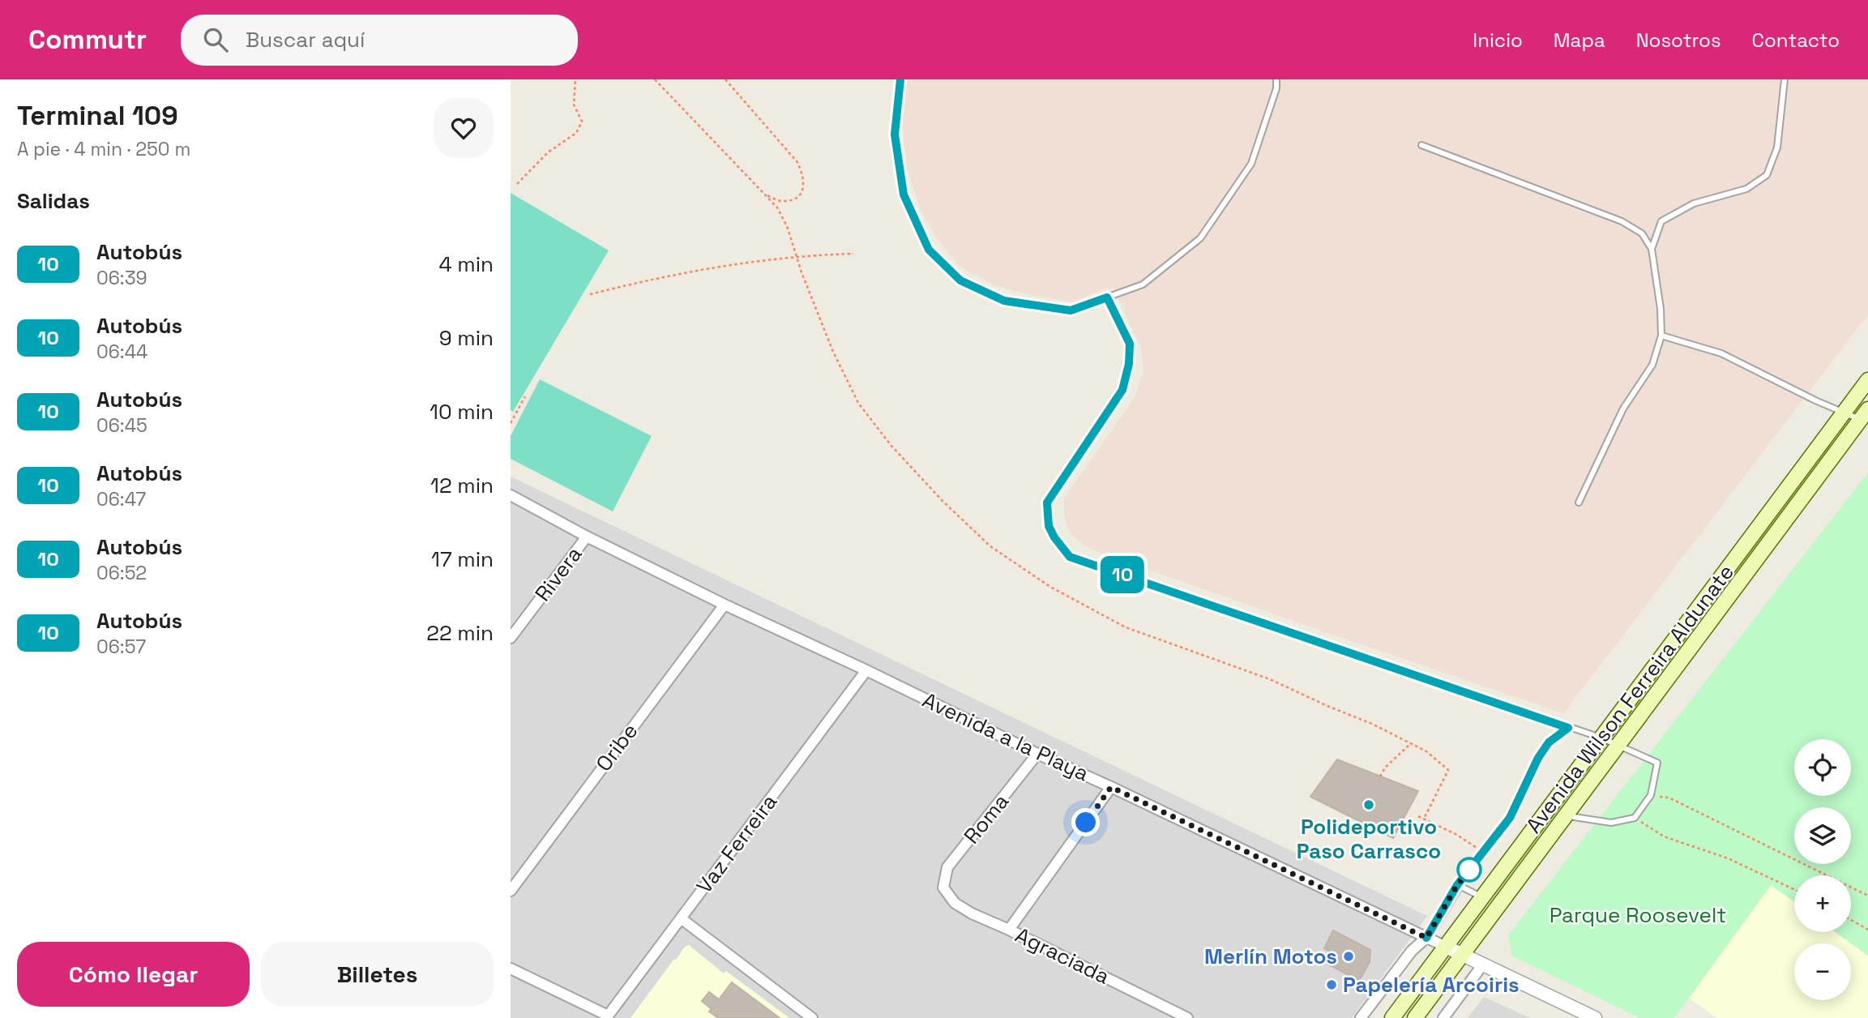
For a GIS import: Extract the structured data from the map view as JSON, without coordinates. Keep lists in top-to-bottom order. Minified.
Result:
{"streets":{"main road":["Avenida Wilson Ferreira Aldunate"],"street":["Rivera","Avenida a la Playa","Oribe","Roma","Vaz Ferreira","Agraciada"]},"crossings":[["Rivera","Avenida a la Playa"],["Avenida Wilson Ferreira Aldunate","Avenida a la Playa"],["Avenida a la Playa","Oribe"],["Avenida a la Playa","Roma"],["Avenida a la Playa","Vaz Ferreira"],["Roma","Agraciada"]],"parks":["Parque Roosevelt"],"places":["Polideportivo Paso Carrasco","Merlín Motos","Papelería Arcoiris"],"lines":["bus line 10"],"page":{"header":"Commutr","search":"Buscar aquí","nav":["Inicio","Mapa","Nosotros","Contacto"],"heading":[["Terminal 109","A pie · 4 min · 250 m"],"Salidas"],"on_map":"10","list":[{"mark":"10","name":"Autobús","note":"06:39","value":"4 min"},{"mark":"10","name":"Autobús","note":"06:44","value":"9 min"},{"mark":"10","name":"Autobús","note":"06:45","value":"10 min"},{"mark":"10","name":"Autobús","note":"06:47","value":"12 min"},{"mark":"10","name":"Autobús","note":"06:52","value":"17 min"},{"mark":"10","name":"Autobús","note":"06:57","value":"22 min"}],"map_buttons":["+","−"],"buttons":["Cómo llegar","Billetes"]}}
